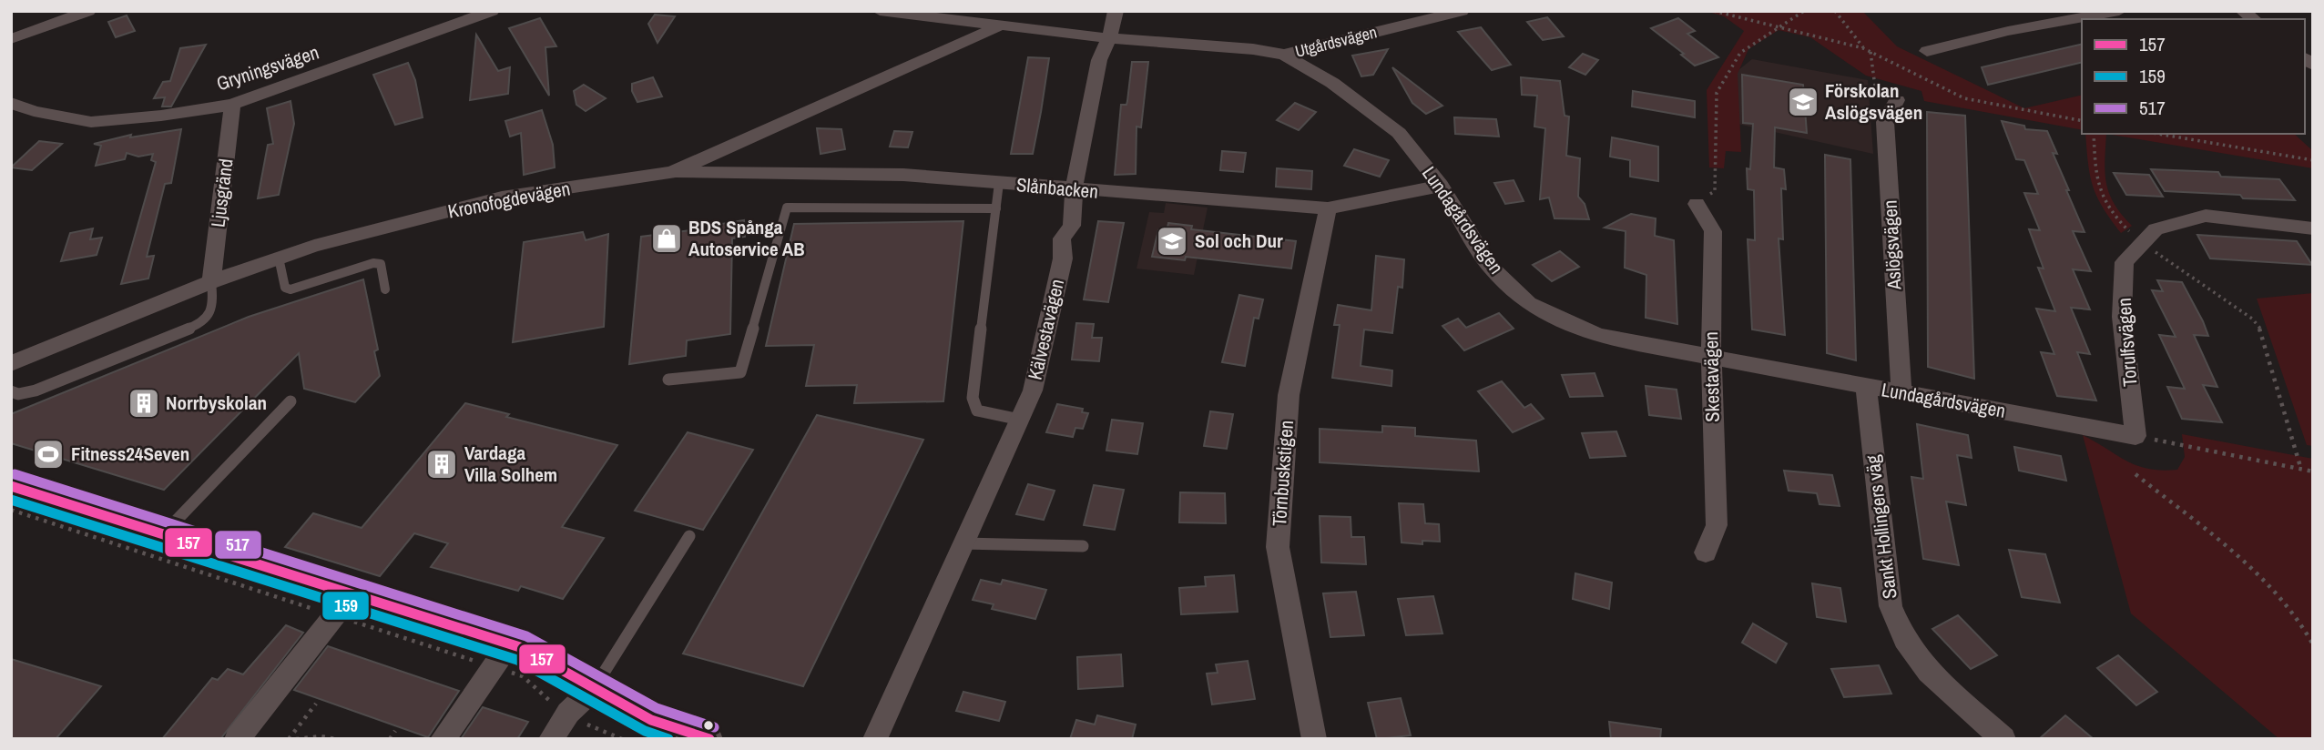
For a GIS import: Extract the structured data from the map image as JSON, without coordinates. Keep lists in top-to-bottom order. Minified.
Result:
{"streets":{"street":["Utgårdsvägen","Gryningsvägen","Slånbacken","Ljusgränd","Kronofogdevägen","Lundagårdsvägen","Aslögsvägen","Kälvestavägen","Torulfsvägen","Skestavägen","Törnbuskstigen","Sankt Hollingers väg"]},"crossings":[["Utgårdsvägen","Lundagårdsvägen"],["Gryningsvägen","Ljusgränd"],["Slånbacken","Kronofogdevägen"],["Slånbacken","Lundagårdsvägen"],["Slånbacken","Kälvestavägen"],["Slånbacken","Törnbuskstigen"],["Ljusgränd","Kronofogdevägen"],["Kronofogdevägen","Lundagårdsvägen"],["Lundagårdsvägen","Aslögsvägen"],["Lundagårdsvägen","Kälvestavägen"],["Lundagårdsvägen","Torulfsvägen"],["Lundagårdsvägen","Skestavägen"],["Lundagårdsvägen","Sankt Hollingers väg"]],"places":{"school or university":["Förskolan Aslögsvägen","Sol och Dur"],"shop":["BDS Spånga Autoservice AB"],"building":["Norrbyskolan","Vardaga Villa Solhem"],"sports":["Fitness24Seven"]},"lines":["transit line 517","transit line 157","transit line 159"],"legend":["157","159","517"]}
